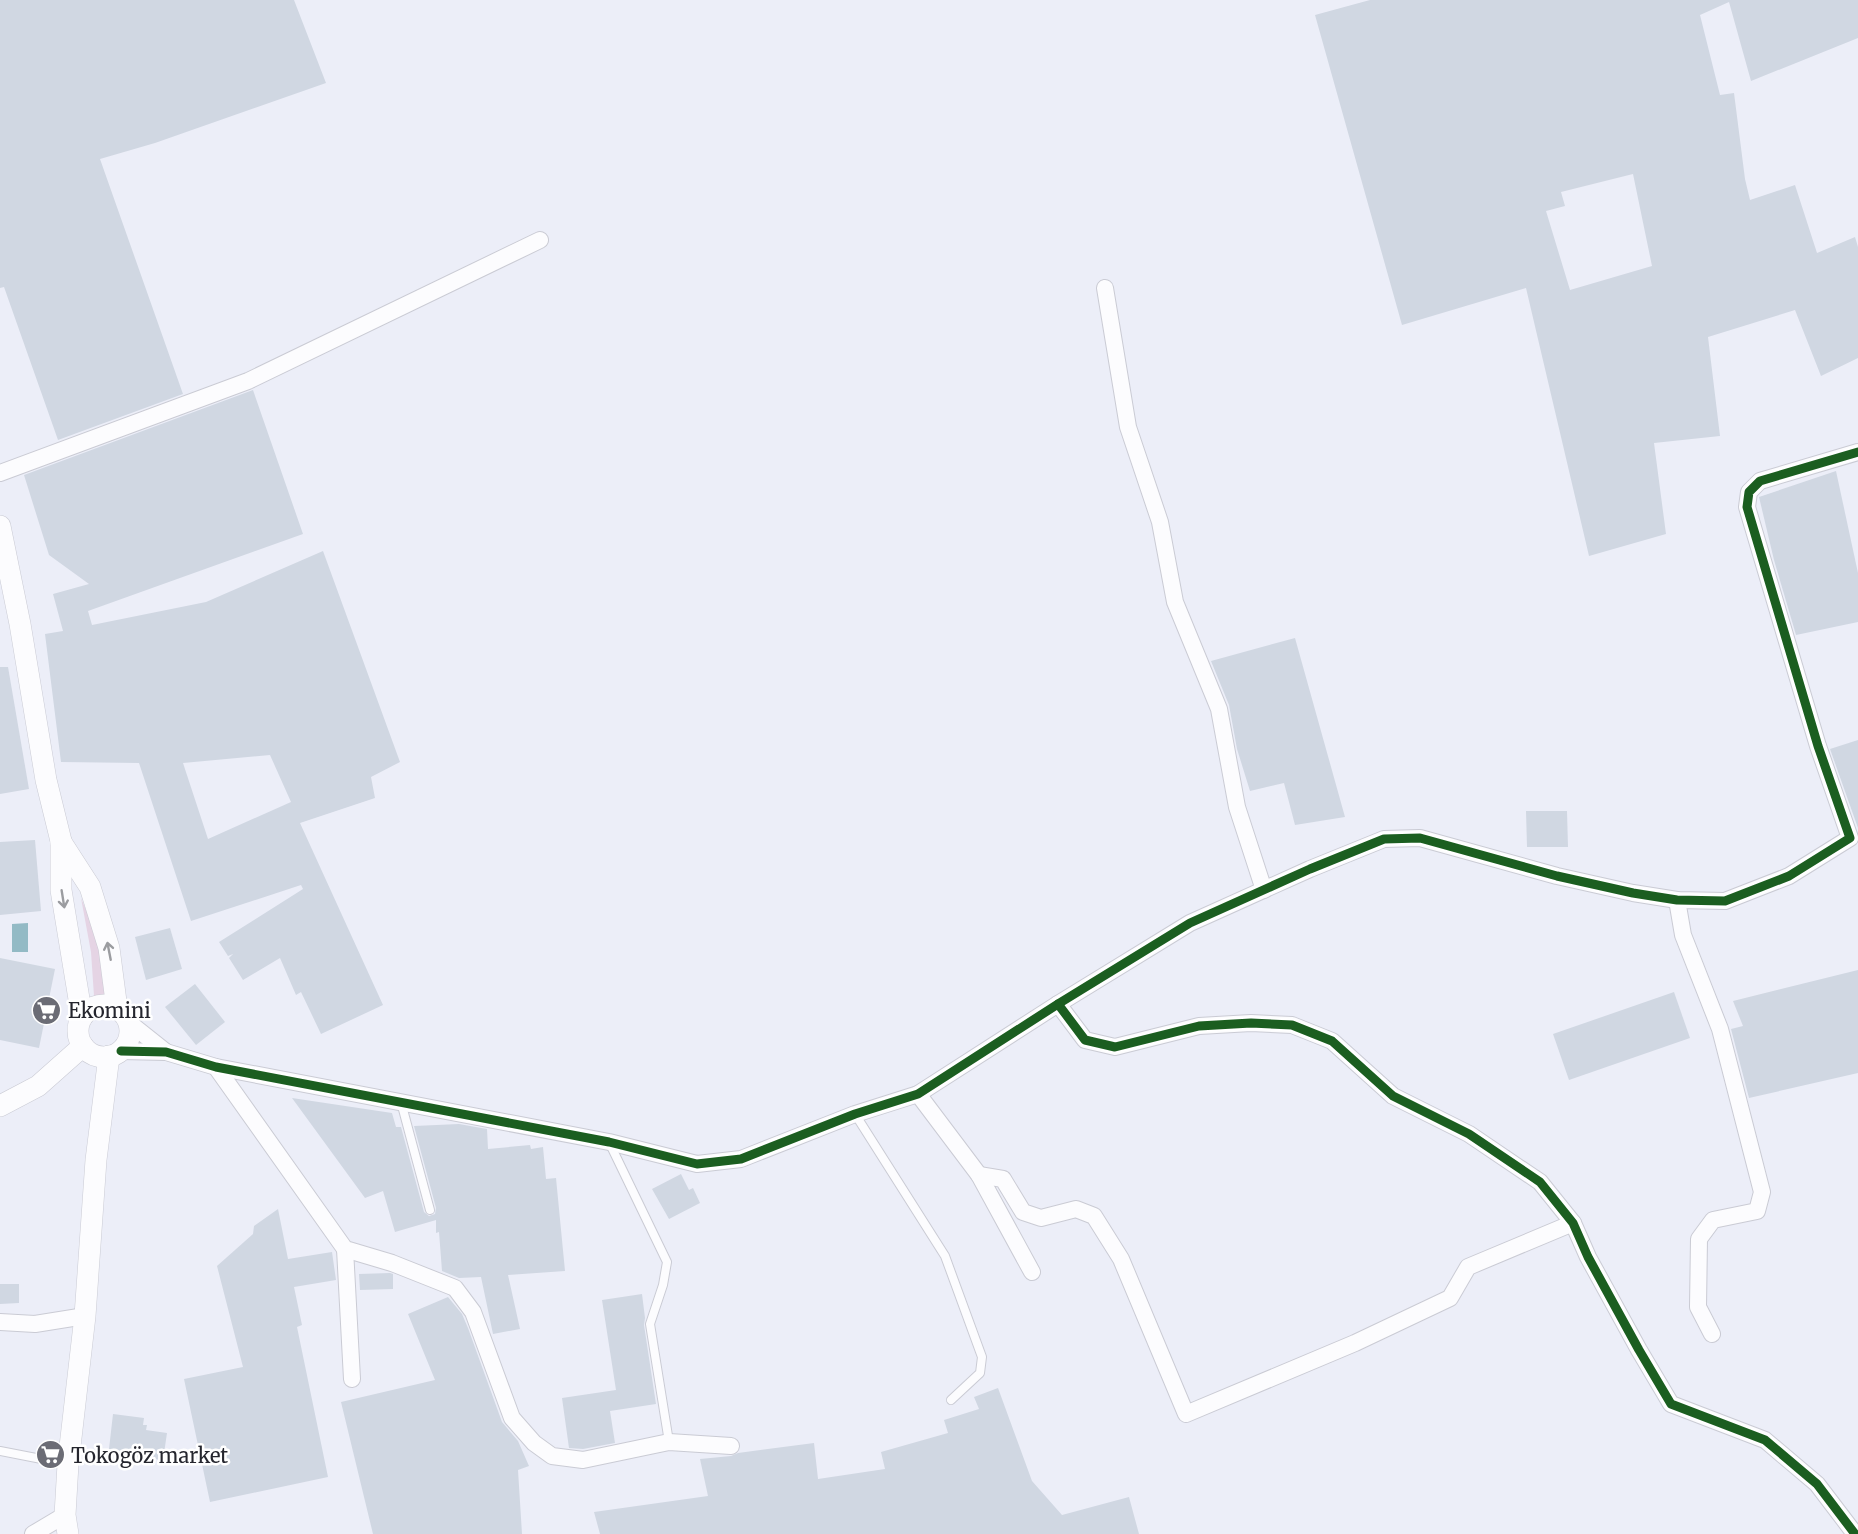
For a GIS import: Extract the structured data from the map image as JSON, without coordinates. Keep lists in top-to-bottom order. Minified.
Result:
{"places":{"supermarket":["Ekomini","Tokogöz market"]}}
